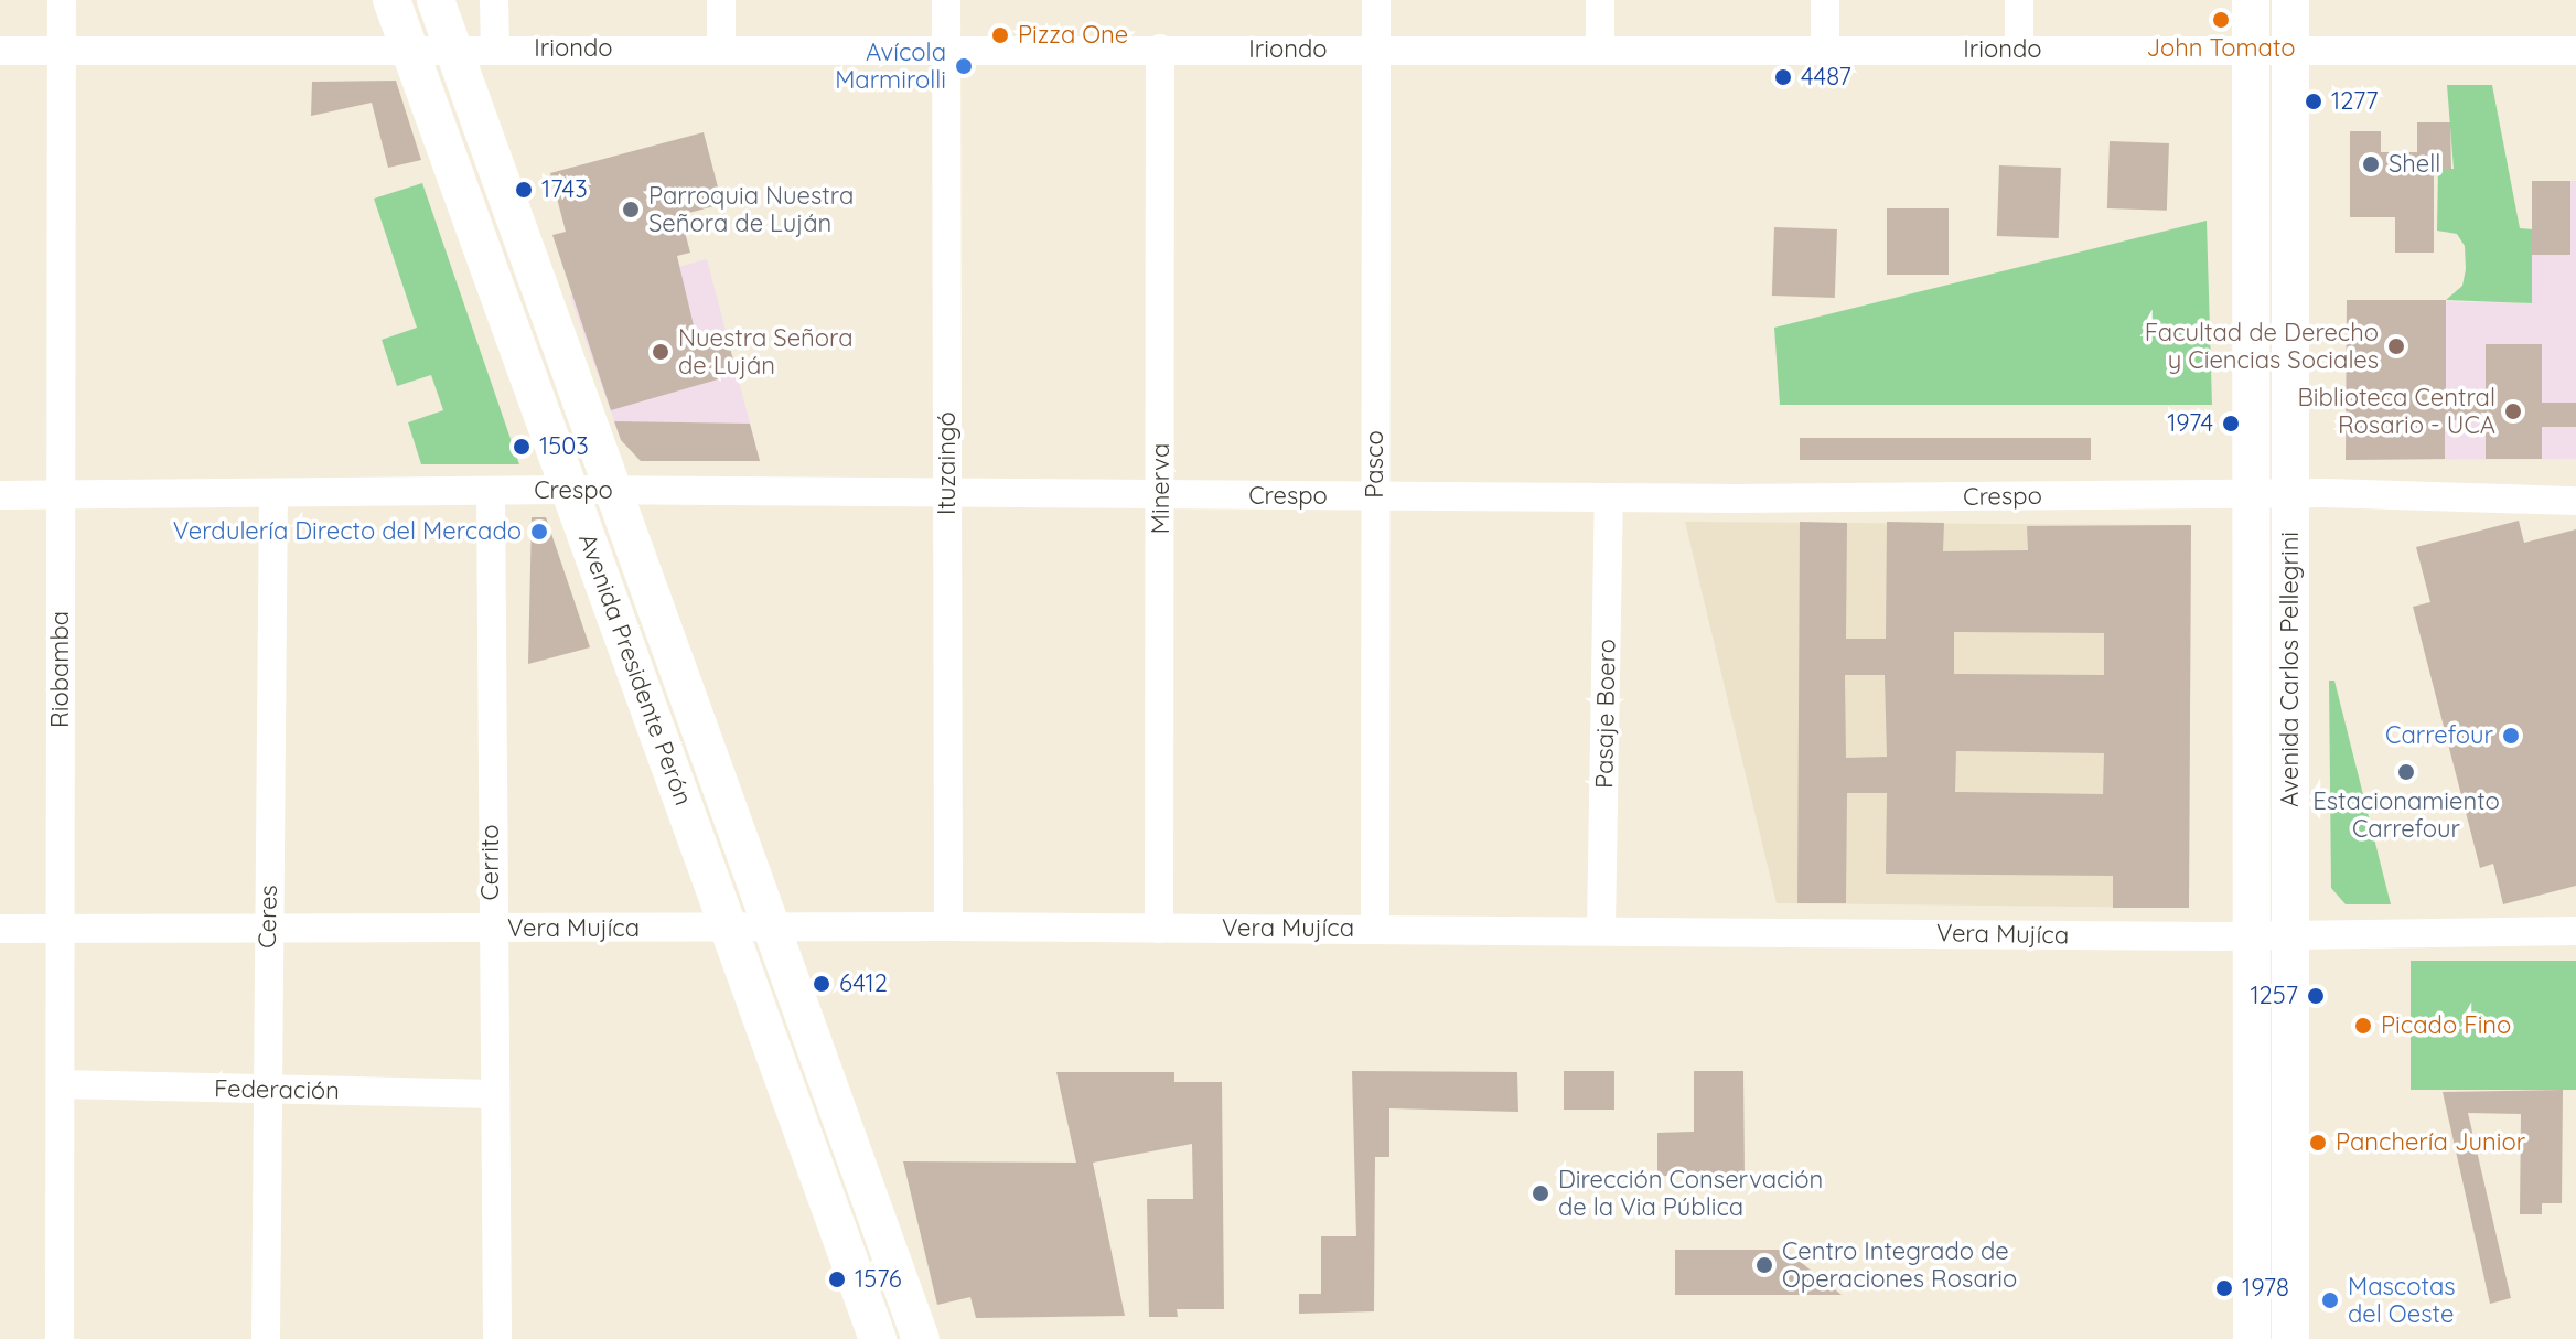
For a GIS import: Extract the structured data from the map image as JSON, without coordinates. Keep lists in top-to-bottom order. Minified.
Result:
{"streets":{"main road":["Avenida Presidente Perón","Avenida Carlos Pellegrini"],"street":["Iriondo","Ituzaingó","Pasco","Minerva","Crespo","Riobamba","Pasaje Boero","Cerrito","Ceres","Vera Mujíca","Federación"]},"crossings":[["Iriondo","Ituzaingó"],["Iriondo","Pasco"],["Iriondo","Minerva"],["Iriondo","Riobamba"],["Iriondo","Avenida Presidente Perón"],["Iriondo","Avenida Carlos Pellegrini"],["Ituzaingó","Crespo"],["Ituzaingó","Vera Mujíca"],["Pasco","Crespo"],["Pasco","Vera Mujíca"],["Minerva","Crespo"],["Minerva","Vera Mujíca"],["Crespo","Riobamba"],["Crespo","Avenida Presidente Perón"],["Crespo","Avenida Carlos Pellegrini"],["Crespo","Pasaje Boero"],["Crespo","Cerrito"],["Crespo","Ceres"],["Riobamba","Vera Mujíca"],["Riobamba","Federación"],["Avenida Presidente Perón","Vera Mujíca"],["Avenida Carlos Pellegrini","Vera Mujíca"],["Pasaje Boero","Vera Mujíca"],["Cerrito","Vera Mujíca"],["Cerrito","Federación"],["Ceres","Vera Mujíca"],["Ceres","Federación"]],"places":["John Tomato","Pizza One","Avícola Marmirolli","4487","1277","Shell","1743","Parroquia Nuestra Señora de Luján","Facultad de Derecho y Ciencias Sociales","Nuestra Señora de Luján","Biblioteca Central Rosario - UCA","1974","1503","Verdulería Directo del Mercado","Carrefour","Estacionamiento Carrefour","6412","1257","Picado Fino","Panchería Junior","Dirección Conservación de la Via Pública","Centro Integrado de Operaciones Rosario","1576","1978","Mascotas del Oeste"]}
